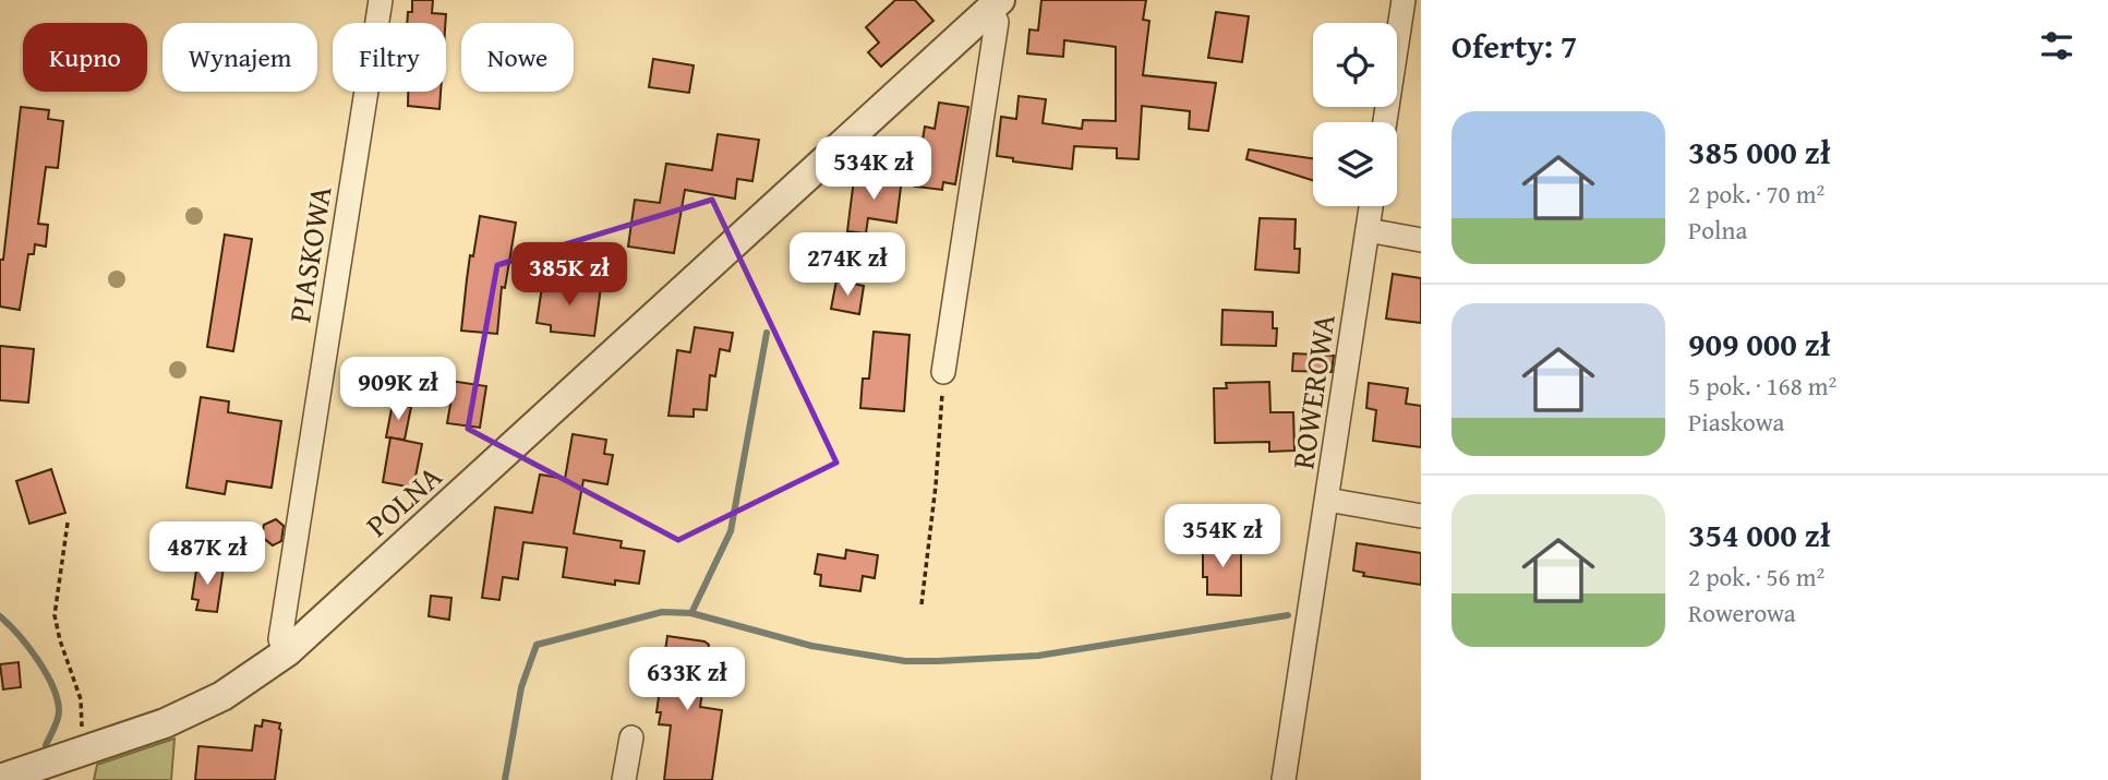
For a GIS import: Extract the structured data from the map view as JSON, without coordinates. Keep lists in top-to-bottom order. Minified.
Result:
{"streets":{"street":["PIASKOWA","ROWEROWA","POLNA"]},"crossings":[["PIASKOWA","POLNA"]],"page":{"heading":"Oferty: 7","chip":["Kupno","Wynajem","Filtry","Nowe"],"list":[{"name":"385 000 zł","note":"2 pok. · 70 m² · Polna"},{"name":"909 000 zł","note":"5 pok. · 168 m² · Piaskowa"},{"name":"354 000 zł","note":"2 pok. · 56 m² · Rowerowa"}],"price":["534K zł","274K zł","385K zł","909K zł","354K zł","487K zł","633K zł"]}}
